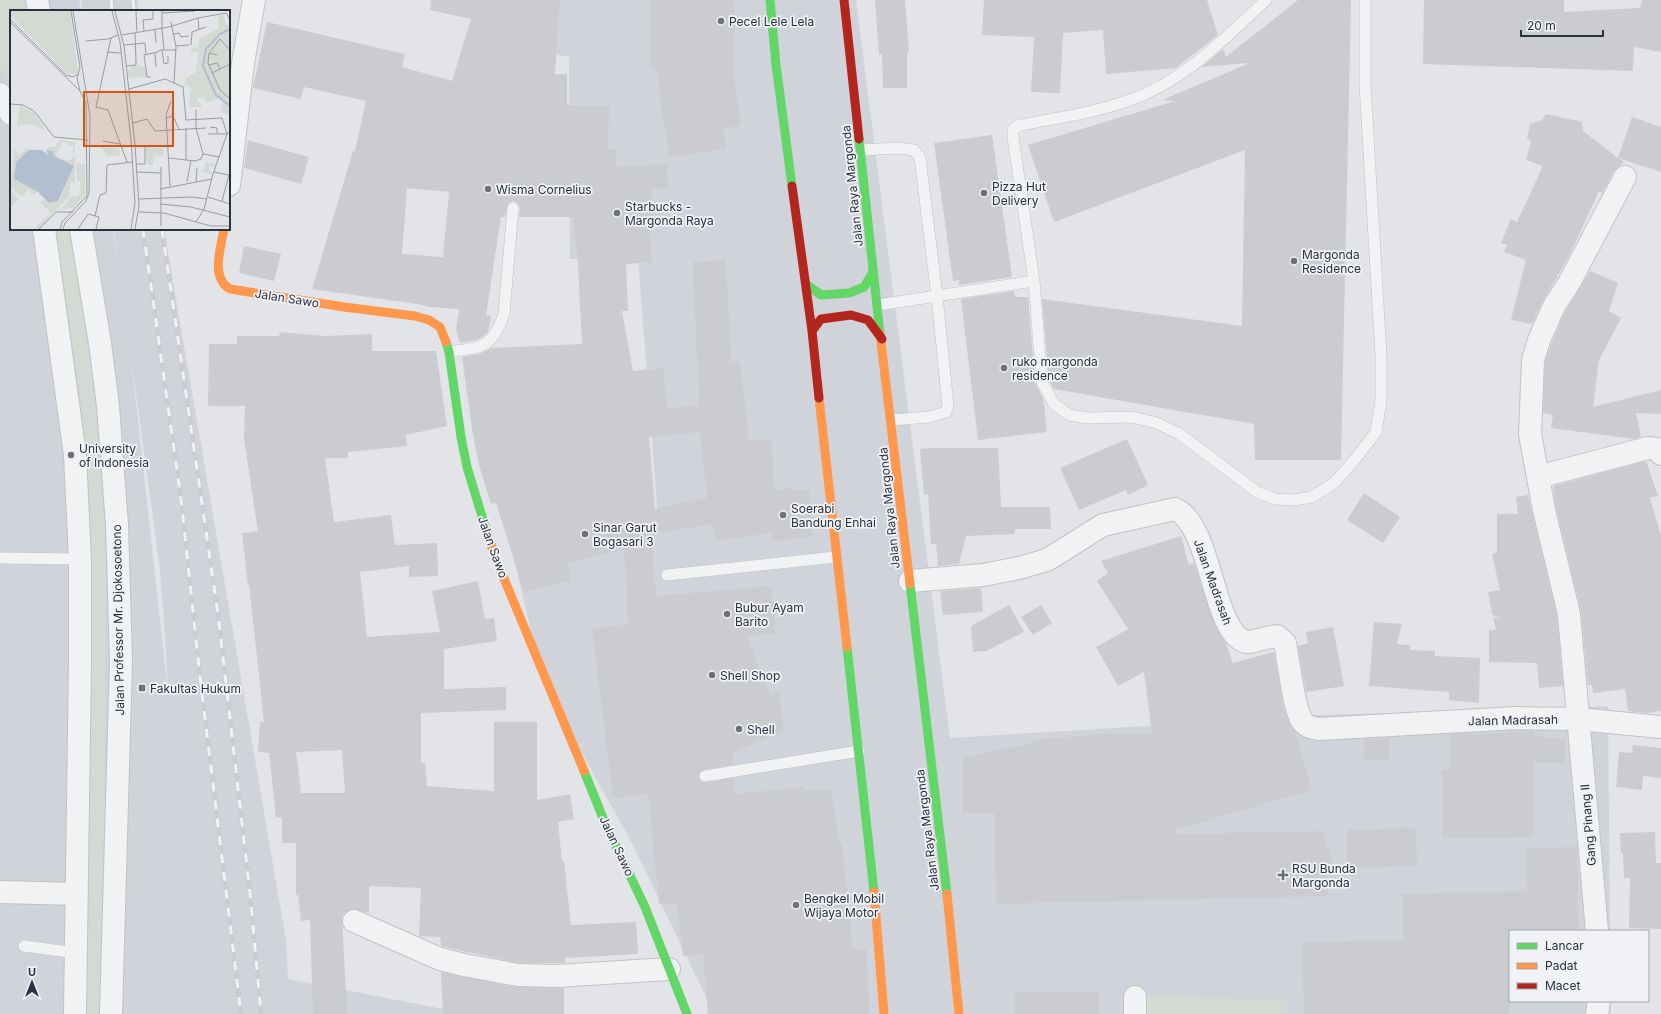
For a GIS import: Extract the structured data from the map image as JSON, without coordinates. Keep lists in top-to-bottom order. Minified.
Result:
{"streets":{"main road":["Jalan Raya Margonda","Jalan Sawo"],"street":["Jalan Madrasah","Jalan Professor Mr. Djokosoetono","Gang Pinang II"]},"crossings":[["Jalan Raya Margonda","Jalan Madrasah"],["Jalan Madrasah","Gang Pinang II"]],"places":{"other":["Pecel Lele Lela","Wisma Cornelius","Pizza Hut Delivery","Starbucks - Margonda Raya","Margonda Residence","ruko margonda residence","University of Indonesia","Soerabi Bandung Enhai","Sinar Garut Bogasari 3","Bubur Ayam Barito","Shell Shop","Shell","Bengkel Mobil Wijaya Motor"],"transit":["Fakultas Hukum"],"health":["RSU Bunda Margonda"]},"legend":["Lancar","Padat","Macet"],"scale_bar":"20 m","north":"top"}
